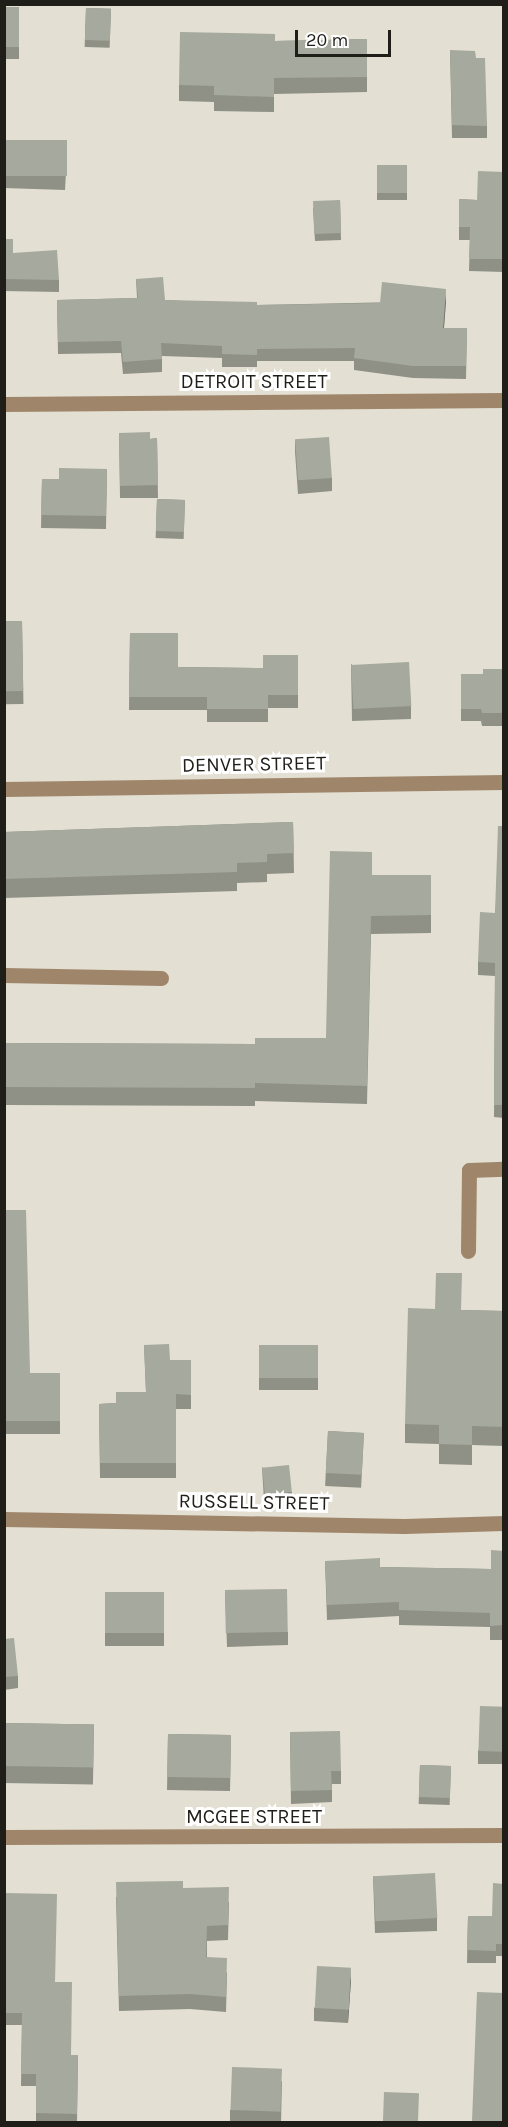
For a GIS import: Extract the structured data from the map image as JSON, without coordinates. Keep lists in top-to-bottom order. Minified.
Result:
{"streets":{"street":["DETROIT STREET","DENVER STREET","RUSSELL STREET","MCGEE STREET"]},"scale_bar":"20 m"}
